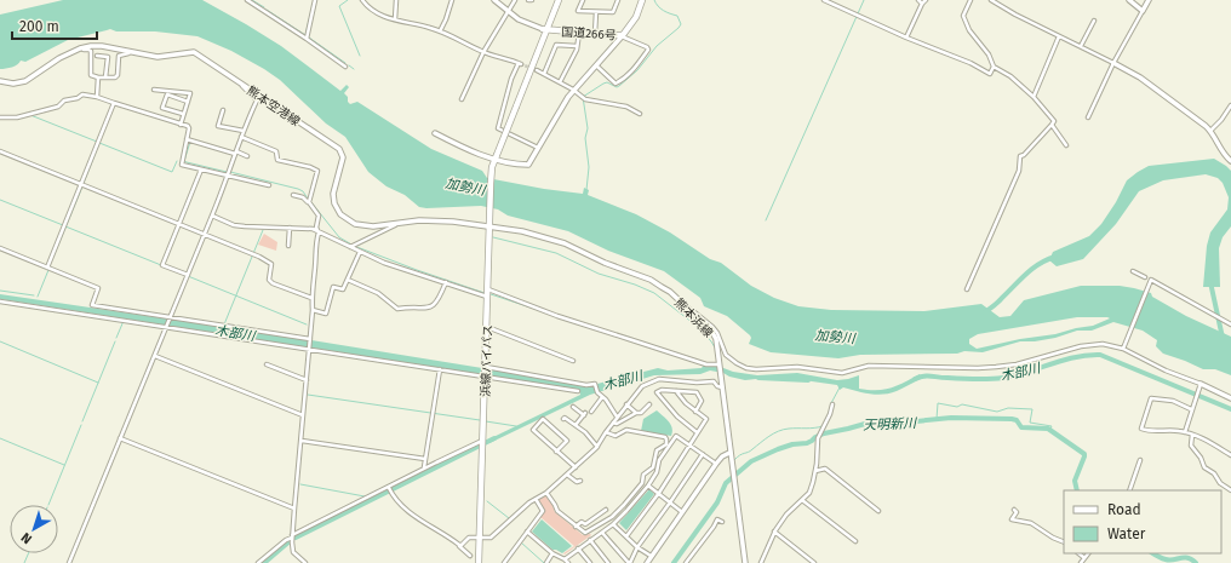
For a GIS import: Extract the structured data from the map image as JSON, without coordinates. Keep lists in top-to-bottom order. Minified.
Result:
{"streets":{"highway":["国道266号","浜線バイパス"],"main road":["熊本空港線","熊本浜線"]},"crossings":[["国道266号","浜線バイパス"],["熊本空港線","熊本浜線"],["熊本空港線","浜線バイパス"],["熊本浜線","浜線バイパス"]],"water":["加勢川","木部川","天明新川"],"legend":["Road","Water"],"scale_bar":"200 m","north":"bottom left"}
